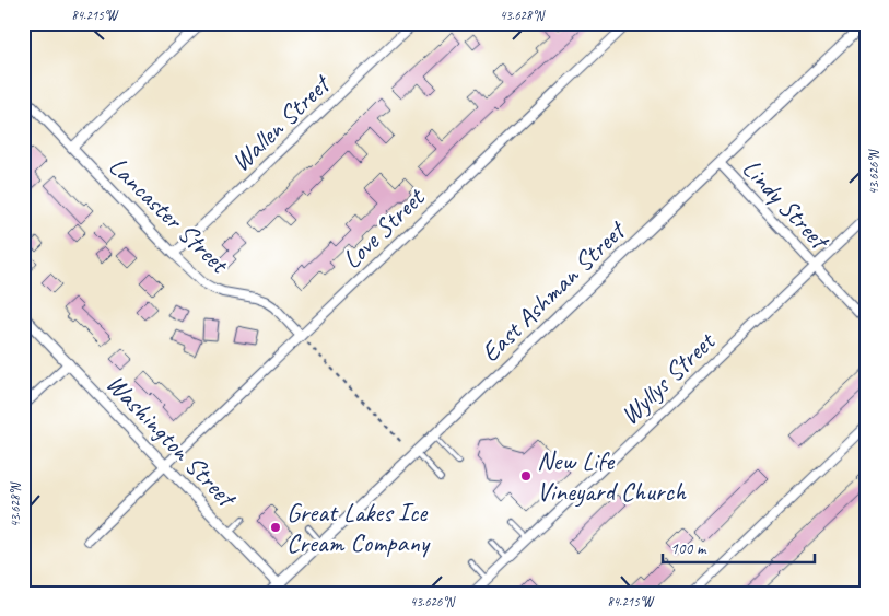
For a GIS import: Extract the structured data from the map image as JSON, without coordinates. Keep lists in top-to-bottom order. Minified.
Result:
{"streets":{"street":["Wallen Street","Lindy Street","Lancaster Street","Love Street","East Ashman Street","Wyllys Street","Washington Street"]},"crossings":[["Wallen Street","Lancaster Street"],["Lindy Street","East Ashman Street"],["Lindy Street","Wyllys Street"],["Lancaster Street","Love Street"],["Love Street","Washington Street"],["East Ashman Street","Washington Street"]],"places":["New Life Vineyard Church","Great Lakes Ice Cream Company"],"scale_bar":"100 m","coordinates":["84.215°W","43.628°N","43.626°N"]}
